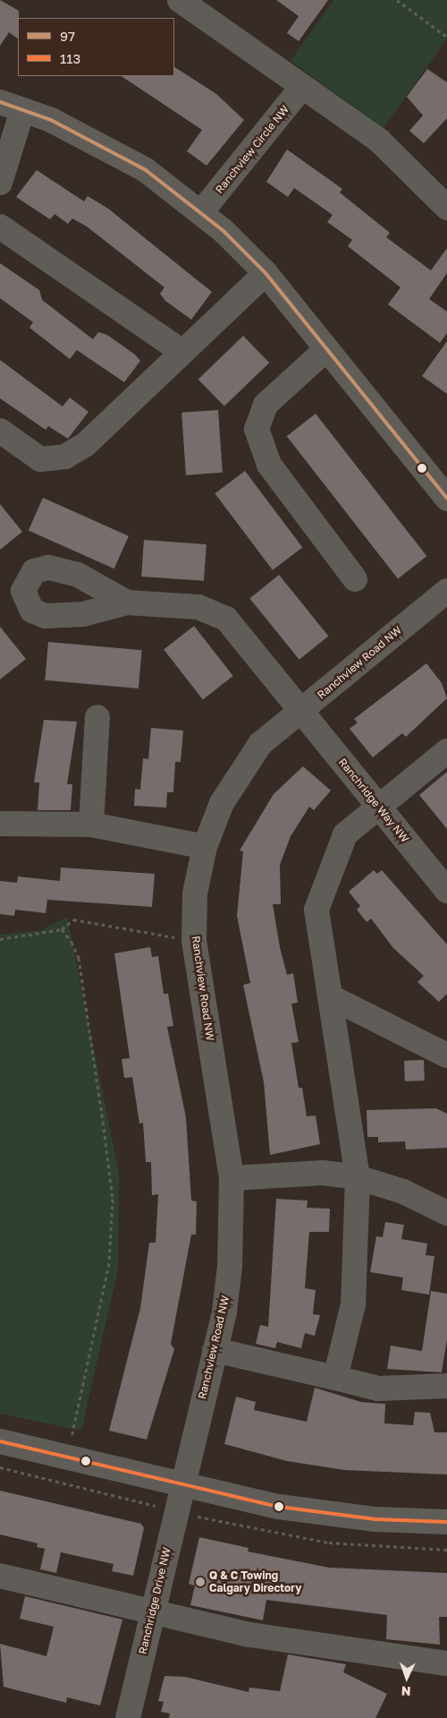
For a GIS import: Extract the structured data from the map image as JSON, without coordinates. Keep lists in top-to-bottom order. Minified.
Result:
{"streets":{"street":["Ranchview Circle NW","Ranchview Road NW","Ranchridge Way NW","Ranchridge Drive NW"]},"crossings":[["Ranchview Road NW","Ranchridge Way NW"],["Ranchview Road NW","Ranchridge Drive NW"]],"places":["Q & C Towing Calgary Directory"],"lines":["transit line 97","transit line 113"],"legend":["97","113"],"north":"bottom"}
